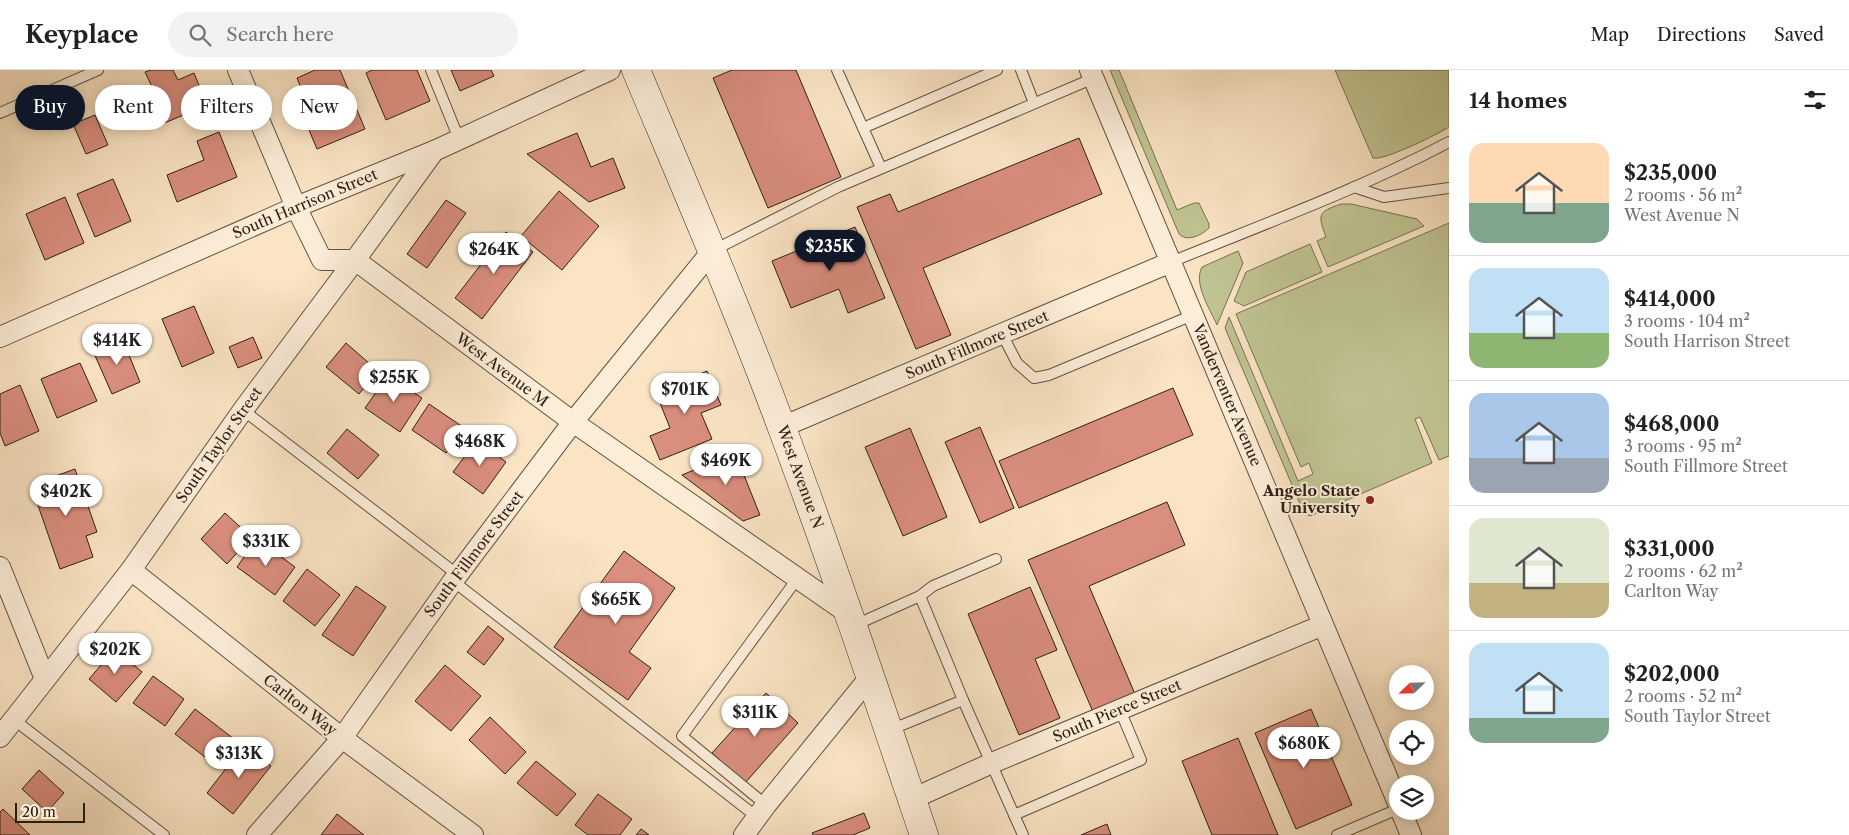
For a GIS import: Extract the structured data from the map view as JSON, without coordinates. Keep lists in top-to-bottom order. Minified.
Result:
{"streets":{"main road":["West Avenue N"],"street":["South Harrison Street","South Fillmore Street","West Avenue M","Vanderventer Avenue","South Taylor Street","Carlton Way","South Pierce Street"]},"crossings":[["South Harrison Street","South Taylor Street"],["South Fillmore Street","West Avenue M"],["South Fillmore Street","Vanderventer Avenue"],["South Fillmore Street","West Avenue N"],["South Fillmore Street","Carlton Way"],["West Avenue M","South Taylor Street"],["West Avenue M","West Avenue N"],["Vanderventer Avenue","South Pierce Street"],["South Taylor Street","Carlton Way"],["West Avenue N","South Pierce Street"]],"places":["Angelo State University"],"scale_bar":"20 m","north":"bottom left","page":{"header":"Keyplace","search":"Search here","nav":["Map","Directions","Saved"],"heading":"14 homes","chip":["Buy","Rent","Filters","New"],"list":[{"name":"$235,000","note":"2 rooms · 56 m² · West Avenue N"},{"name":"$414,000","note":"3 rooms · 104 m² · South Harrison Street"},{"name":"$468,000","note":"3 rooms · 95 m² · South Fillmore Street"},{"name":"$331,000","note":"2 rooms · 62 m² · Carlton Way"},{"name":"$202,000","note":"2 rooms · 52 m² · South Taylor Street"}],"price":["$235K","$264K","$414K","$255K","$701K","$468K","$469K","$402K","$331K","$665K","$202K","$311K","$680K","$313K"],"scale":"20 m"}}
